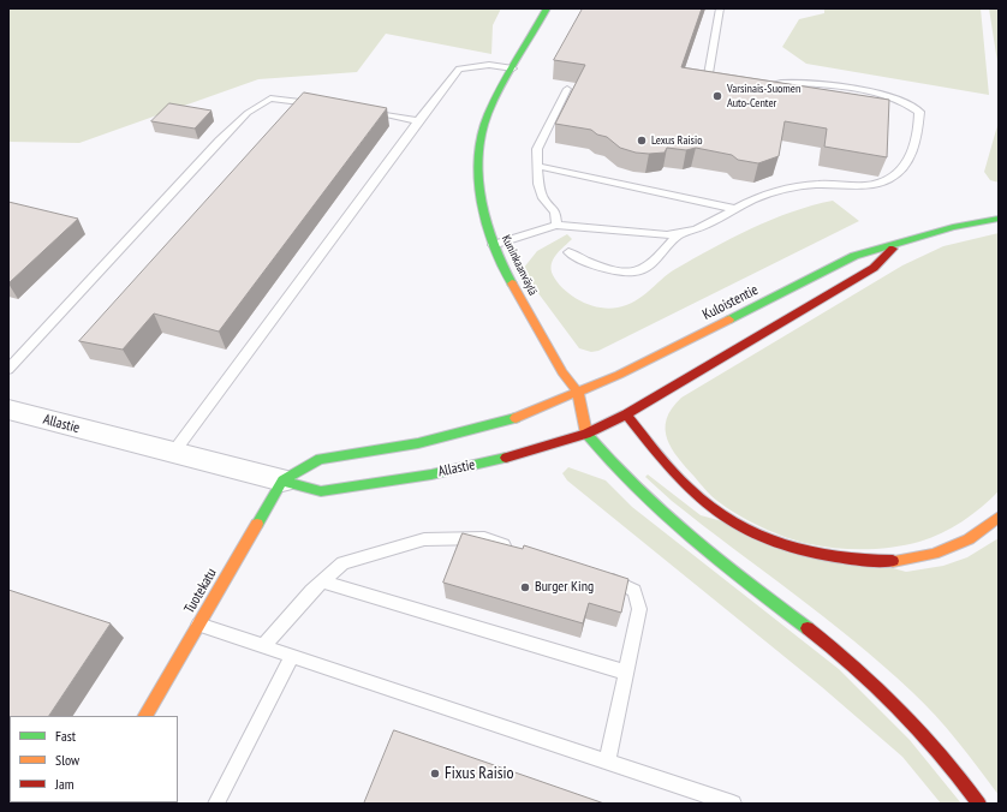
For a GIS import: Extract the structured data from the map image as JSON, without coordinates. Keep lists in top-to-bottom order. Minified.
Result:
{"streets":{"main road":["Kuninkaanväylä","Kuloistentie","Allastie","Tuotekatu"]},"crossings":[["Kuninkaanväylä","Kuloistentie"],["Kuloistentie","Allastie"],["Allastie","Tuotekatu"]],"places":["Varsinais-Suomen Auto-Center","Lexus Raisio","Burger King","Fixus Raisio"],"legend":["Fast","Slow","Jam"]}
